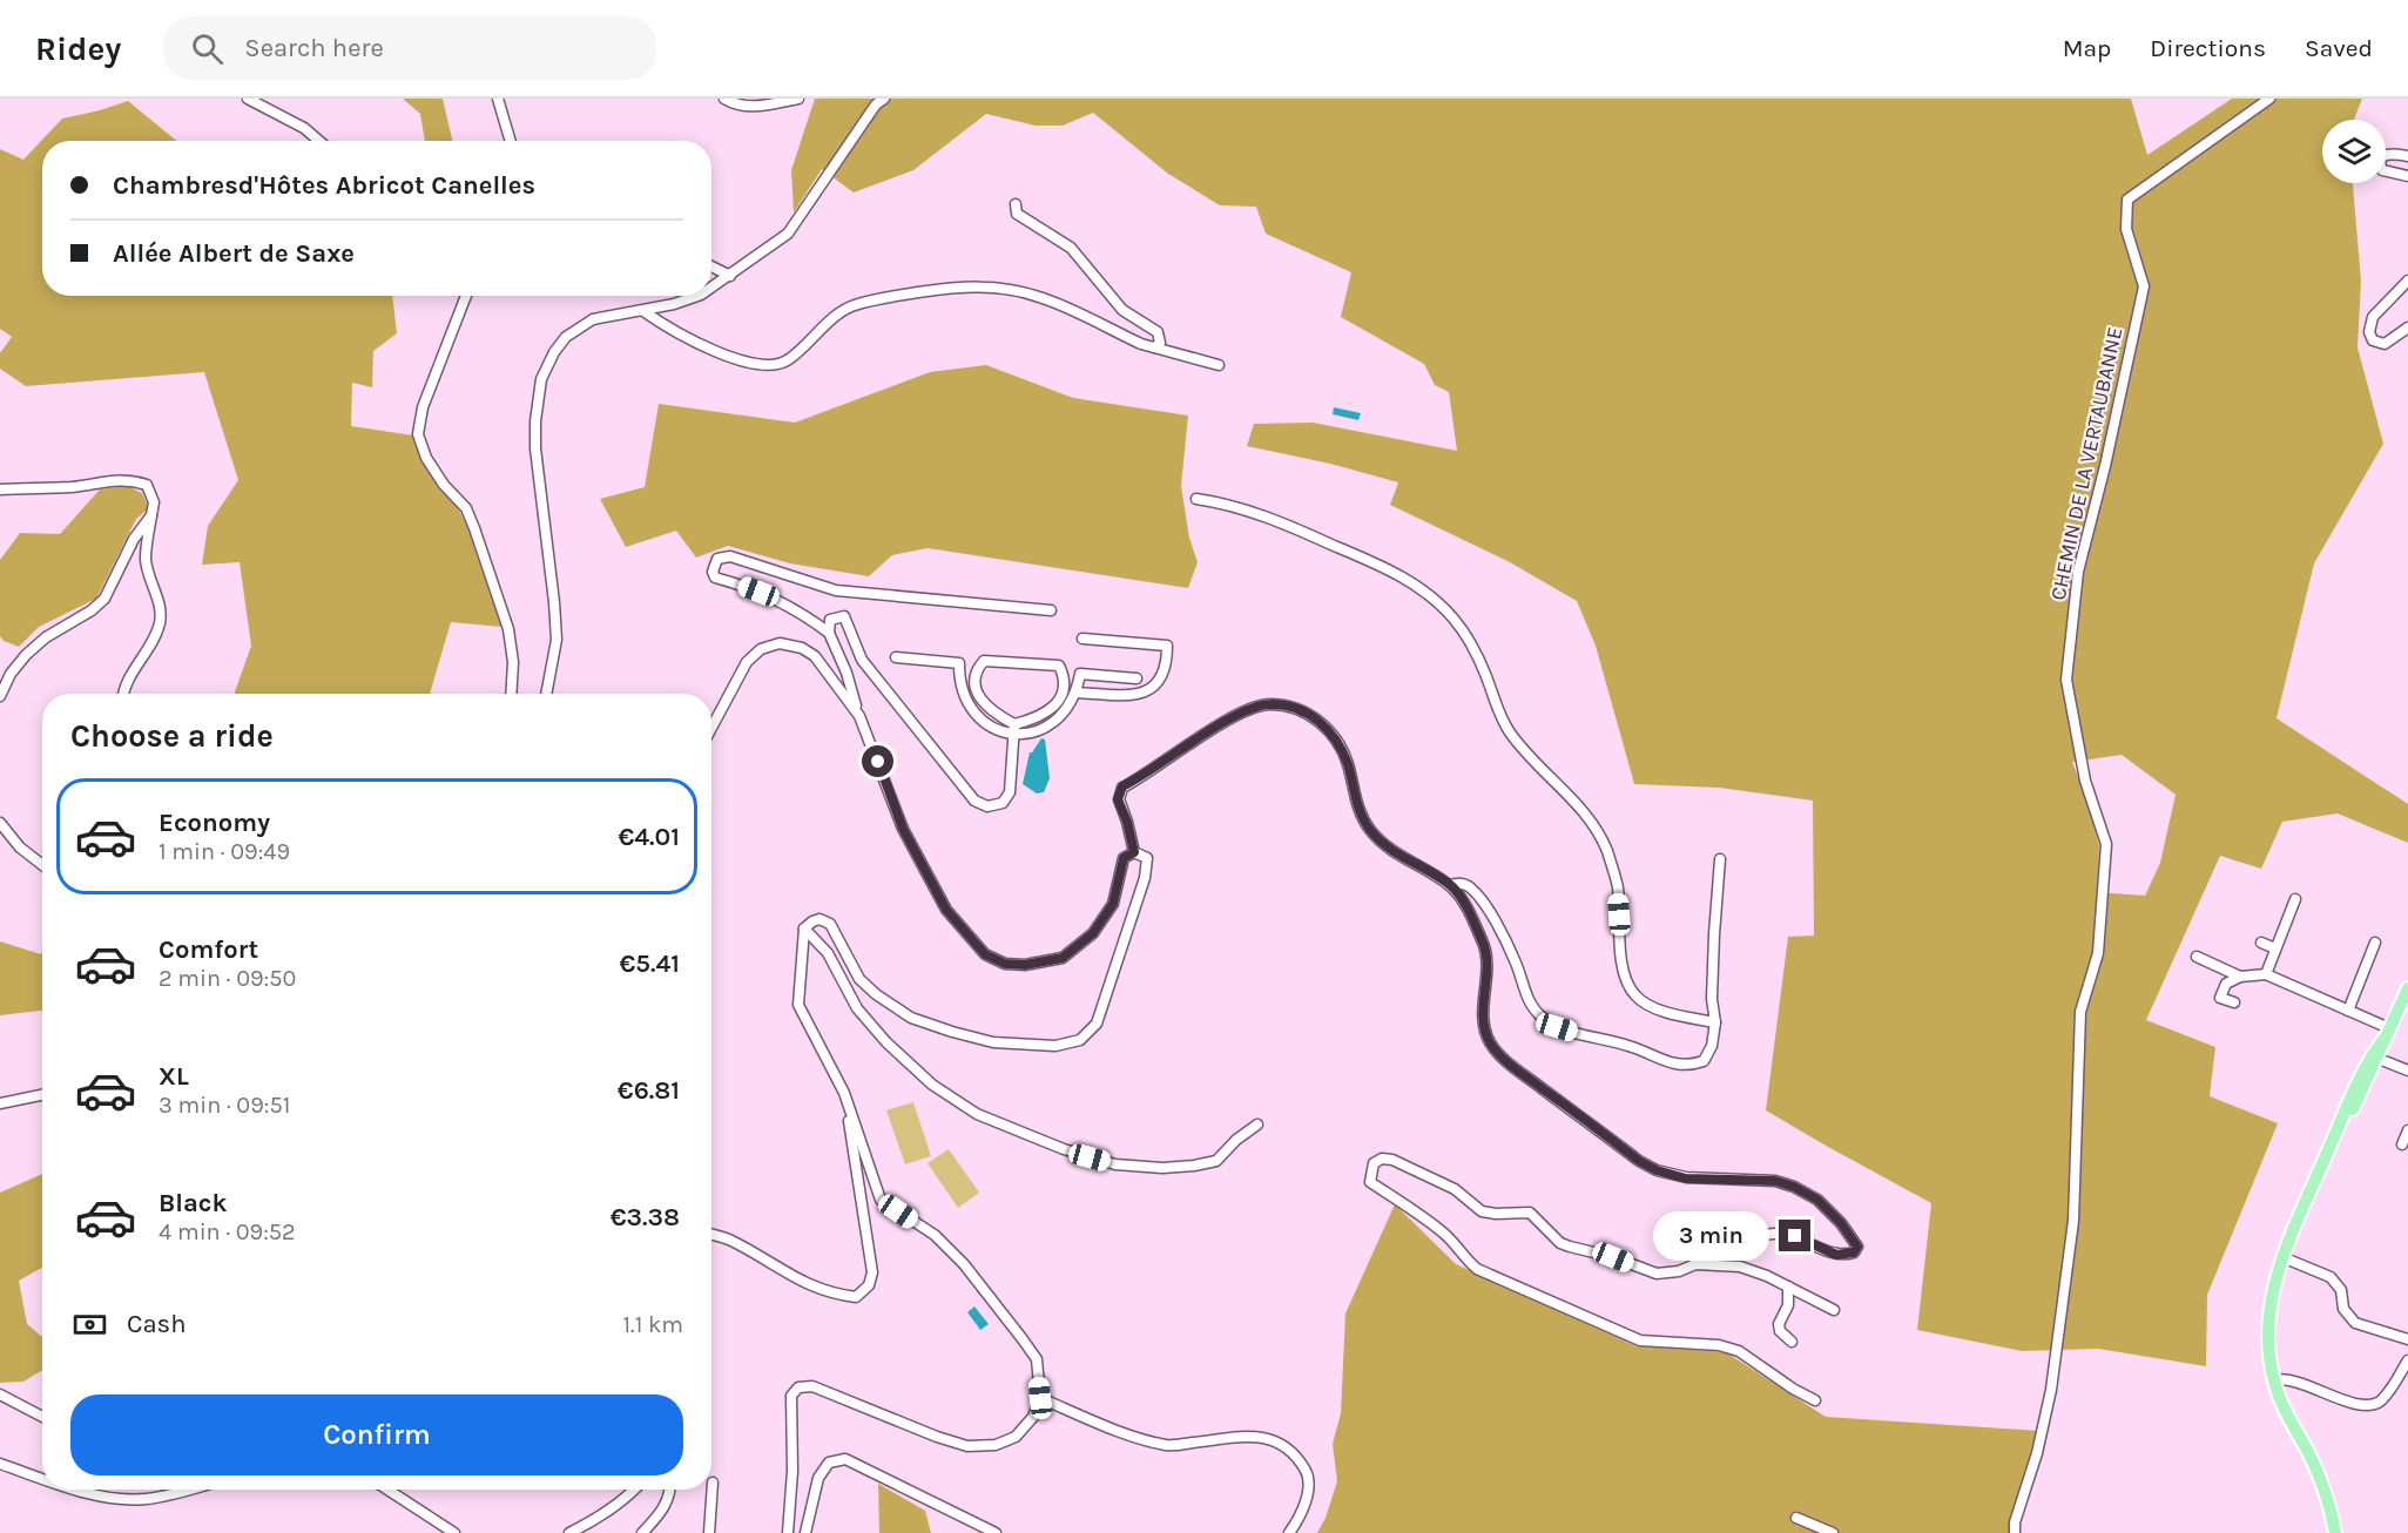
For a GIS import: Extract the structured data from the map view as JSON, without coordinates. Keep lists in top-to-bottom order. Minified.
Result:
{"streets":{"street":["CHEMIN DE LA VERTAUBANNE"]},"page":{"header":"Ridey","search":"Search here","nav":["Map","Directions","Saved"],"banner":["Chambresd'Hôtes Abricot Canelles","Allée Albert de Saxe"],"heading":"Choose a ride","list":[{"name":"Economy","note":"1 min · 09:49","value":"€4.01"},{"name":"Comfort","note":"2 min · 09:50","value":"€5.41"},{"name":"XL","note":"3 min · 09:51","value":"€6.81"},{"name":"Black","note":"4 min · 09:52","value":"€3.38"}],"bubble":"3 min","pay":["Cash","1.1 km"],"buttons":"Confirm"}}
